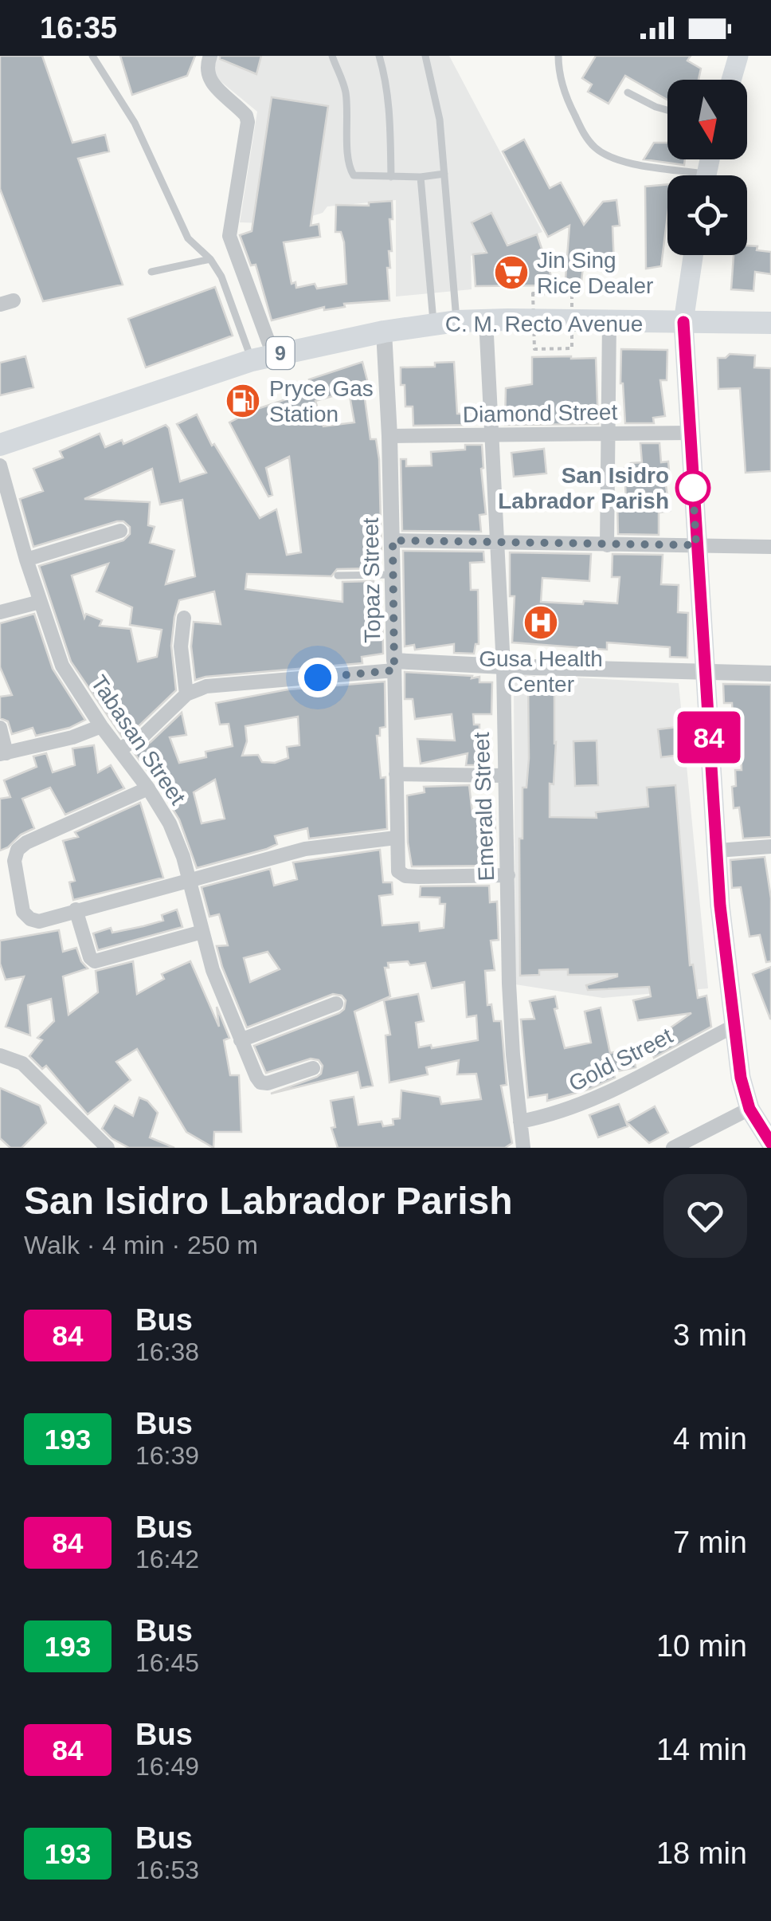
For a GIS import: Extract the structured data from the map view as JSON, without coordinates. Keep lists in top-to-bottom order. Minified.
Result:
{"streets":{"highway":["C. M. Recto Avenue","9"],"street":["Diamond Street","Topaz Street","Tabasan Street","Emerald Street","Gold Street"]},"crossings":[["C. M. Recto Avenue","Topaz Street"],["C. M. Recto Avenue","Emerald Street"],["Diamond Street","Topaz Street"],["Diamond Street","Emerald Street"],["Topaz Street","Emerald Street"],["Emerald Street","Gold Street"]],"places":{"supermarket":["Jin Sing Rice Dealer"],"fuel station":["Pryce Gas Station"],"other":["San Isidro Labrador Parish"],"hospital":["Gusa Health Center"]},"lines":["bus line 84"],"north":"bottom","page":{"status":"16:35","on_map":"84","heading":["San Isidro Labrador Parish","Walk · 4 min · 250 m"],"list":[{"mark":"84","name":"Bus","note":"16:38","value":"3 min"},{"mark":"193","name":"Bus","note":"16:39","value":"4 min"},{"mark":"84","name":"Bus","note":"16:42","value":"7 min"},{"mark":"193","name":"Bus","note":"16:45","value":"10 min"},{"mark":"84","name":"Bus","note":"16:49","value":"14 min"},{"mark":"193","name":"Bus","note":"16:53","value":"18 min"}]}}
